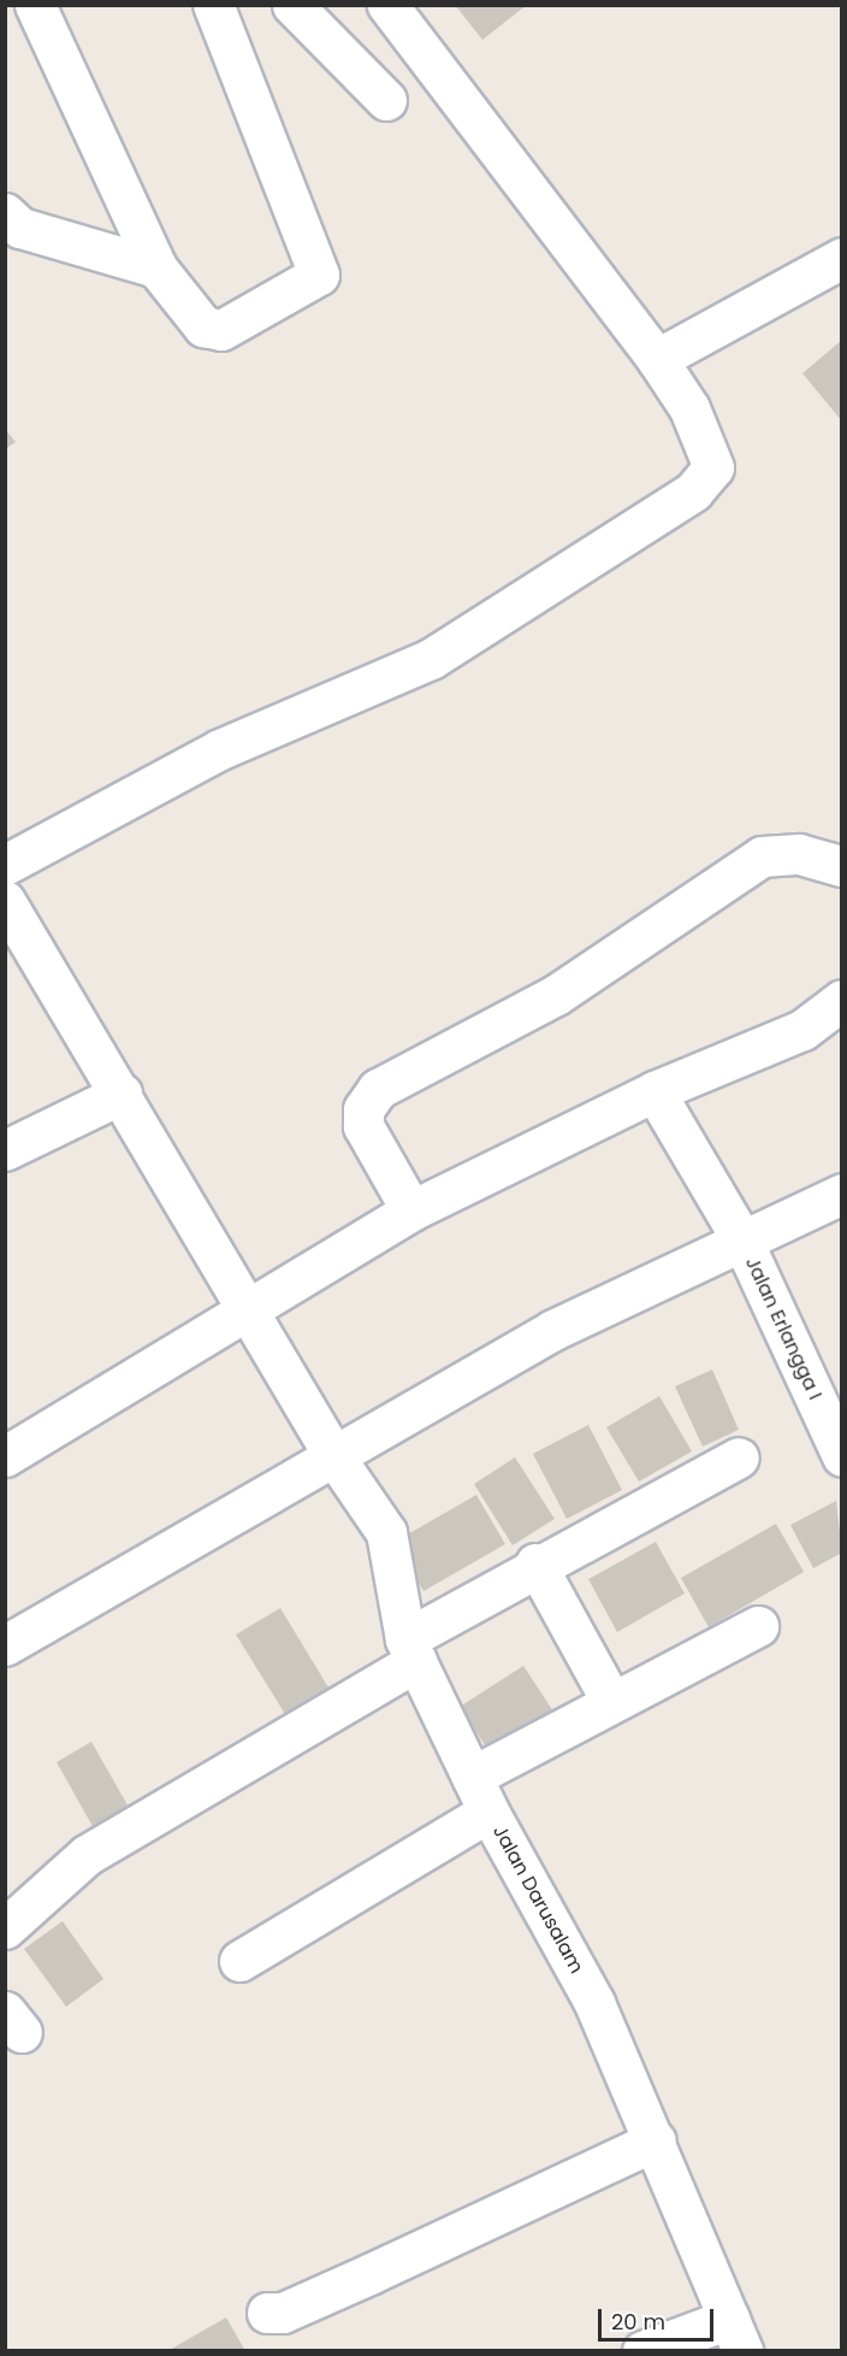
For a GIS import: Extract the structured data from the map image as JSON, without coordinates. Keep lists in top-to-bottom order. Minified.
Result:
{"streets":{"street":["Jalan Erlangga I","Jalan Darusalam"]},"scale_bar":"20 m"}
